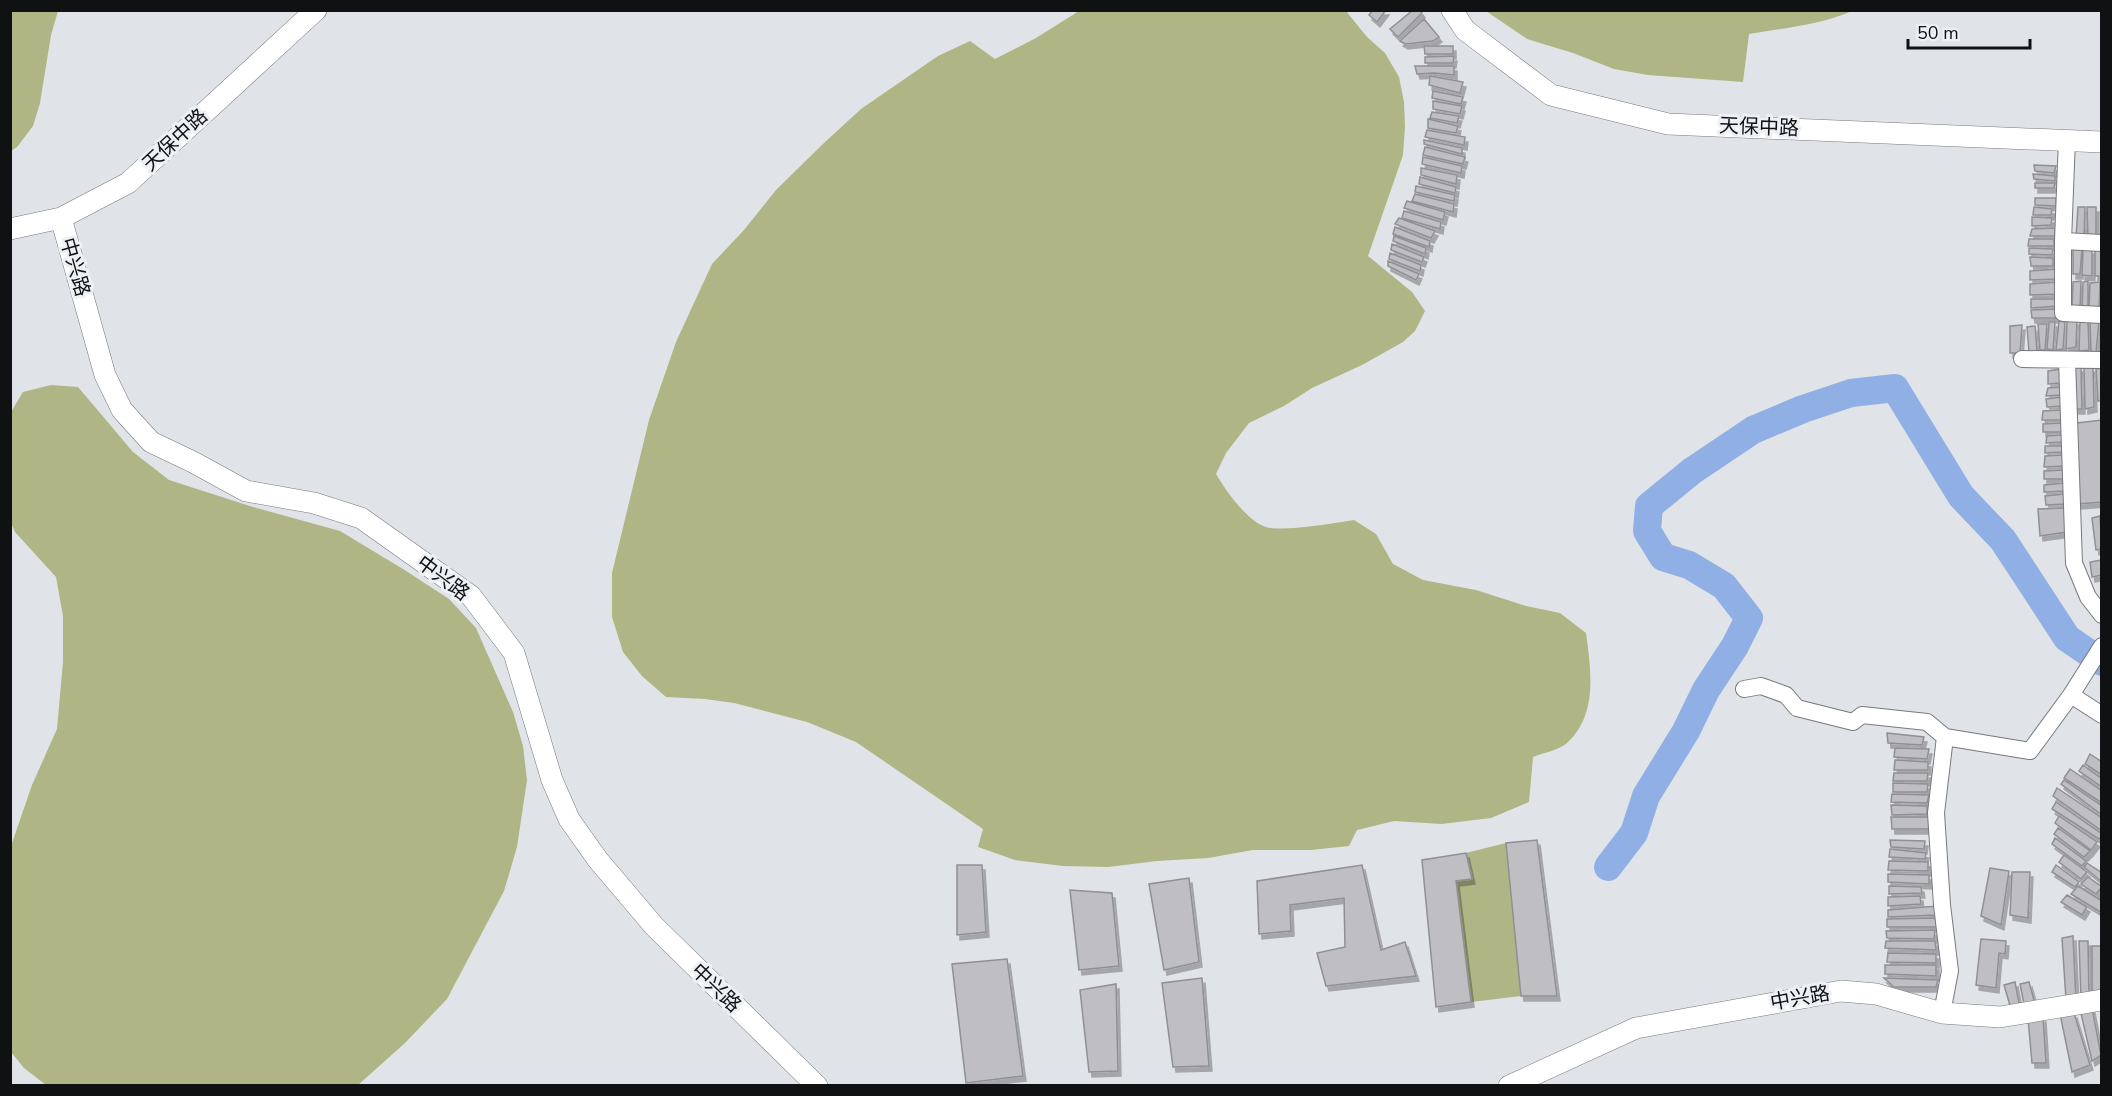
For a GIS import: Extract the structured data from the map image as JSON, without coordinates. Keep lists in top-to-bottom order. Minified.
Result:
{"streets":{"main road":["天保中路","中兴路"]},"crossings":[["天保中路","中兴路"]],"scale_bar":"50 m"}
